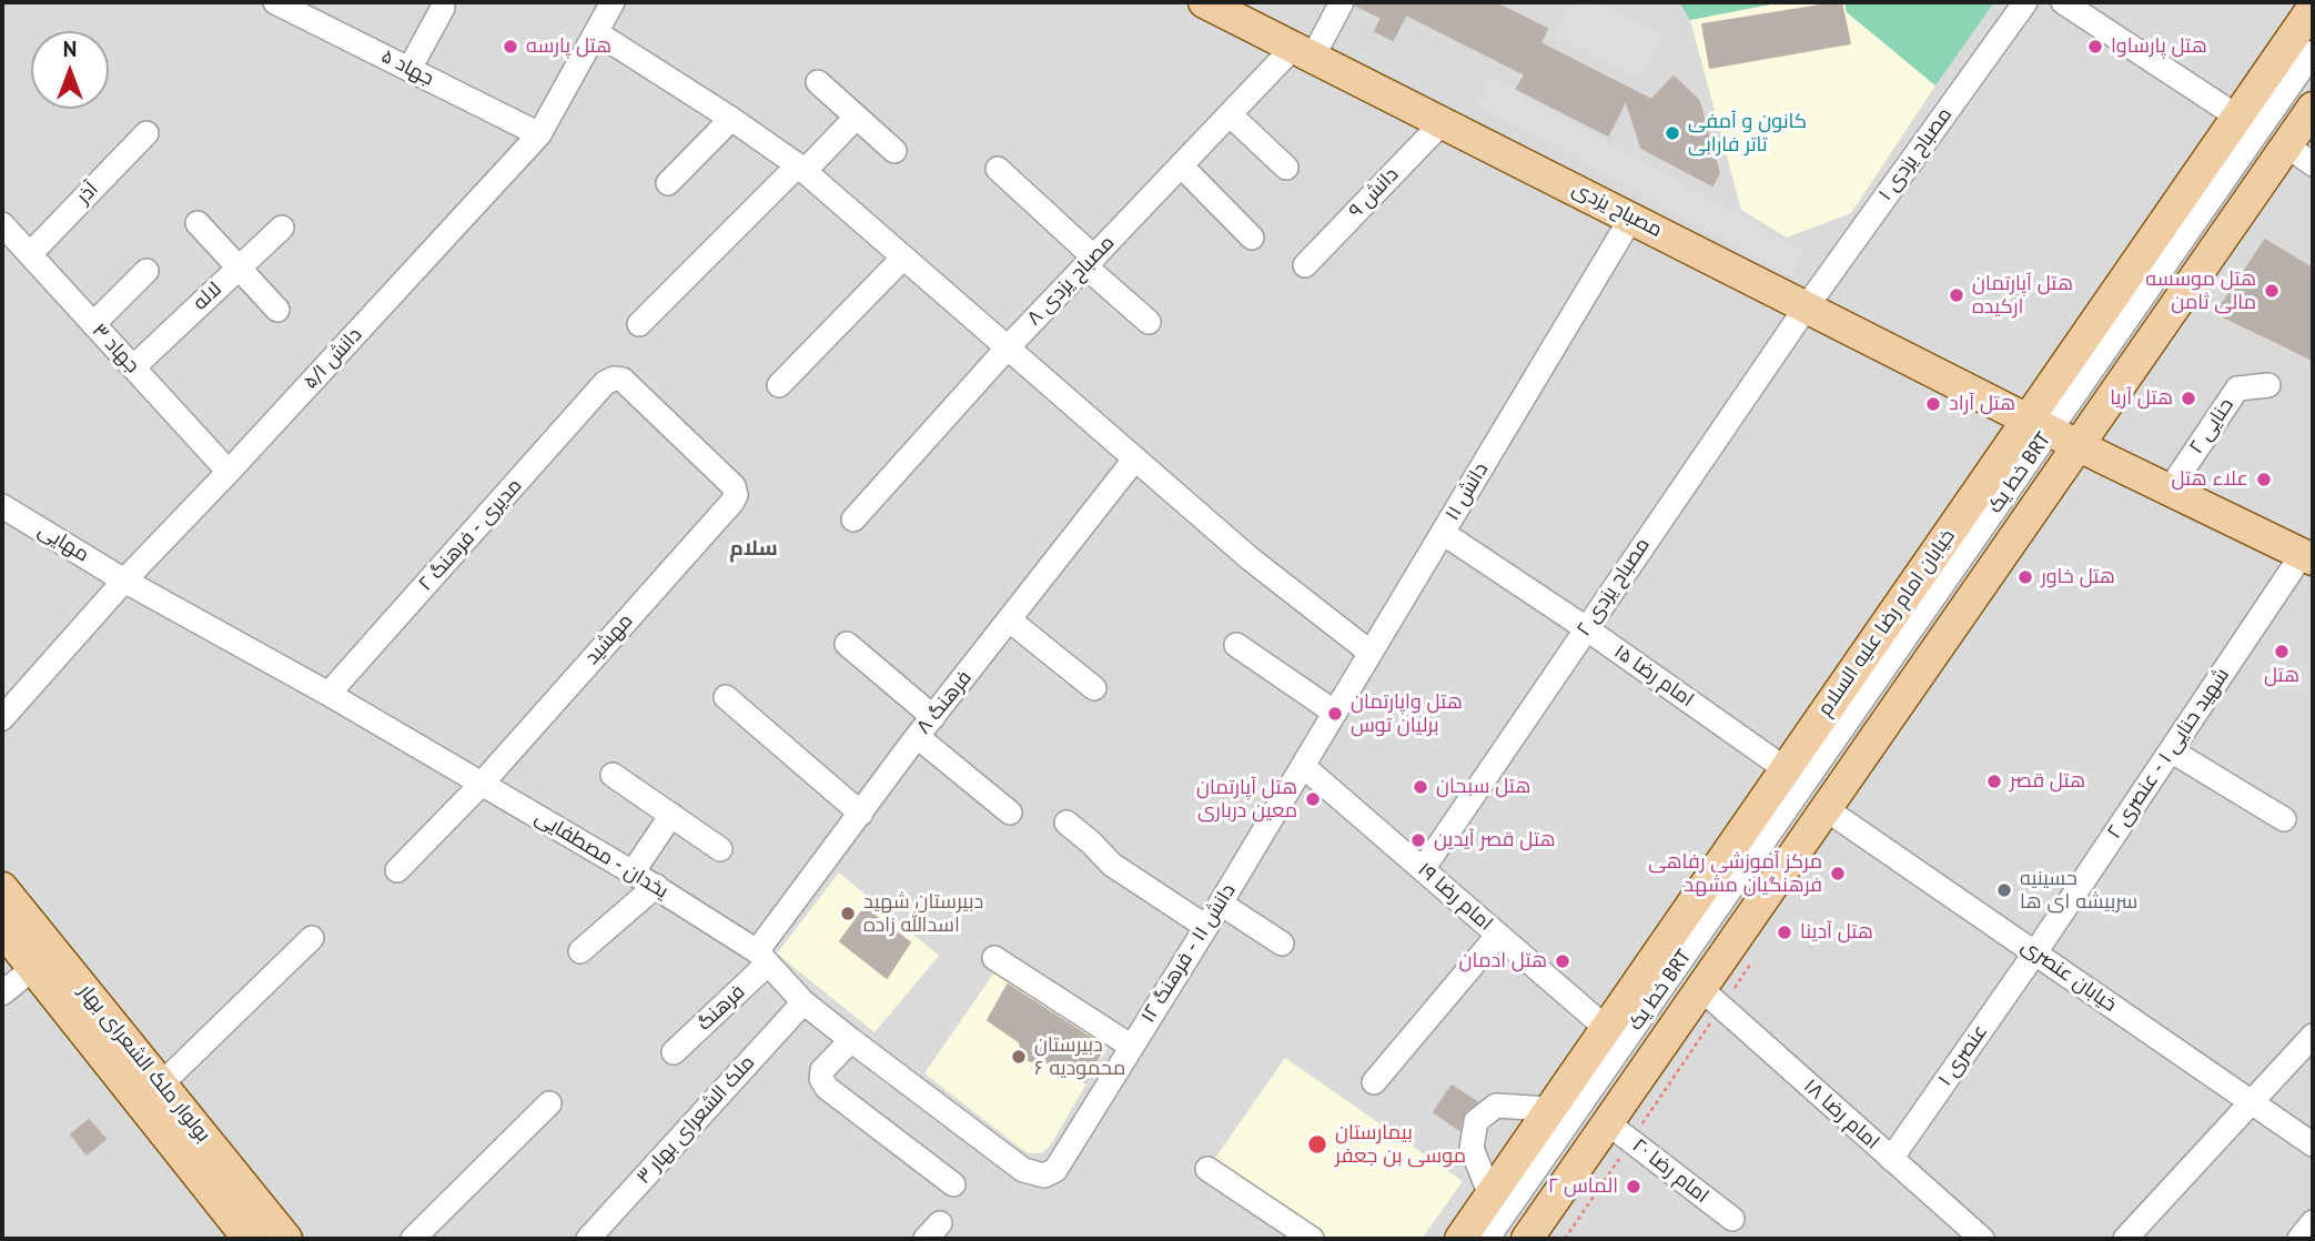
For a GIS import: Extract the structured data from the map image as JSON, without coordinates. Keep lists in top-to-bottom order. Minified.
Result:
{"streets":{"main road":["مصباح یزدی","خیابان امام رضا علیه السلام","بولوار ملک الشعرای بهار"],"street":["جهاد ۵","مصباح یزدی ۱","آذر","دانش ۹","مصباح یزدی ۸","لاله","جهاد ۳","دانش ۵/۱","حنایی ۲","خط یک BRT","دانش ۱۱","مدیری - فرهنگ ۲","مهایی","مصباح یزدی ۲","مهشید","امام رضا ۱۵","فرهنگ ۸","شهید حنایی ۱ - عنصری ۲","یخدان - مصطفایی","امام رضا ۱۹","دانش ۱۱ - فرهنگ ۱۲","خیابان عنصری","فرهنگ","عنصری ۱","امام رضا ۱۸","ملک الشعرای بهار ۳","امام رضا ۲۰"]},"crossings":[["جهاد ۵","دانش ۵/۱"],["مصباح یزدی ۱","مصباح یزدی"],["مصباح یزدی ۱","مصباح یزدی ۲"],["آذر","جهاد ۳"],["دانش ۹","مصباح یزدی"],["مصباح یزدی","مصباح یزدی ۸"],["مصباح یزدی","حنایی ۲"],["مصباح یزدی","خط یک BRT"],["مصباح یزدی","دانش ۱۱"],["مصباح یزدی","مصباح یزدی ۲"],["مصباح یزدی","خیابان امام رضا علیه السلام"],["مصباح یزدی","شهید حنایی ۱ - عنصری ۲"],["لاله","جهاد ۳"],["جهاد ۳","دانش ۵/۱"],["دانش ۵/۱","مهایی"],["دانش ۵/۱","یخدان - مصطفایی"],["خط یک BRT","خیابان امام رضا علیه السلام"],["دانش ۱۱","امام رضا ۱۵"],["دانش ۱۱","امام رضا ۱۹"],["دانش ۱۱","دانش ۱۱ - فرهنگ ۱۲"],["مدیری - فرهنگ ۲","مهشید"],["مدیری - فرهنگ ۲","یخدان - مصطفایی"],["مهایی","یخدان - مصطفایی"],["مصباح یزدی ۲","امام رضا ۱۵"],["مصباح یزدی ۲","امام رضا ۱۹"],["خیابان امام رضا علیه السلام","امام رضا ۱۵"],["خیابان امام رضا علیه السلام","امام رضا ۱۹"],["خیابان امام رضا علیه السلام","خیابان عنصری"],["خیابان امام رضا علیه السلام","امام رضا ۱۸"],["خیابان امام رضا علیه السلام","امام رضا ۲۰"],["مهشید","یخدان - مصطفایی"],["فرهنگ ۸","یخدان - مصطفایی"],["فرهنگ ۸","فرهنگ"],["شهید حنایی ۱ - عنصری ۲","خیابان عنصری"],["شهید حنایی ۱ - عنصری ۲","عنصری ۱"],["یخدان - مصطفایی","دانش ۱۱ - فرهنگ ۱۲"],["یخدان - مصطفایی","فرهنگ"],["یخدان - مصطفایی","ملک الشعرای بهار ۳"],["امام رضا ۱۹","دانش ۱۱ - فرهنگ ۱۲"],["خیابان عنصری","عنصری ۱"],["عنصری ۱","امام رضا ۱۸"]],"districts":["سلام"],"places":["هتل پارسه","هتل پارساوا","کانون و آمفی تاتر فارابی","هتل موسسه مالی ثامن","هتل آپارتمان ارکیده","هتل آریا","هتل آراد","علاء هتل","هتل خاور","هتل","هتل واپارتمان برلیان توس","هتل قصر","هتل سبحان","هتل آپارتمان معین درباری","هتل قصر آیدین","مرکز آموزشی رفاهی فرهنگیان مشهد","حسینیه سربیشه ای ها","دبیرستان شهید اسدالله زاده","هتل آدینا","هتل ادمان","دبیرستان محمودیه ۶","بیمارستان موسی بن جعفر","الماس ۲"],"north":"top"}
